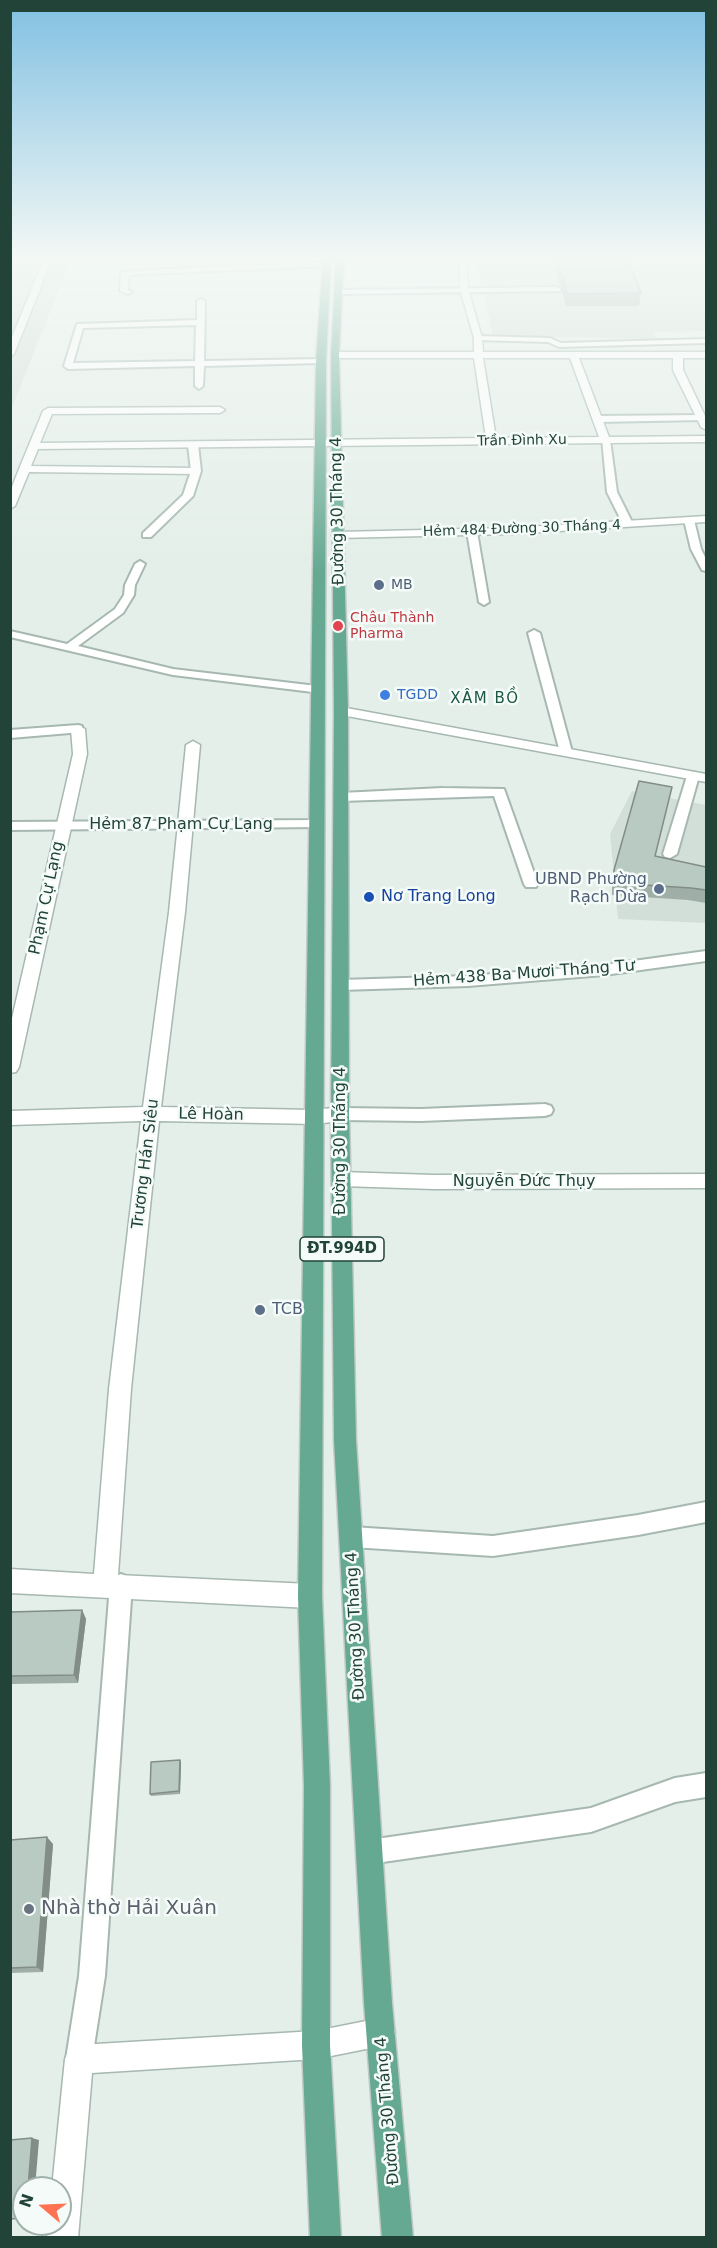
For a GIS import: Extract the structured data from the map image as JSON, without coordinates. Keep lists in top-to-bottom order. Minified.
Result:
{"streets":{"main road":["Đường 30 Tháng 4","ĐT.994D"],"street":["Trần Đình Xu","Hẻm 484 Đường 30 Tháng 4","Phạm Cự Lạng","Lê Hoàn","Trương Hán Siêu","Nguyễn Đức Thụy"],"lane":["Hẻm 87 Phạm Cự Lạng","Hẻm 438 Ba Mươi Tháng Tư"]},"crossings":[["Trần Đình Xu","Đường 30 Tháng 4"],["Đường 30 Tháng 4","Hẻm 484 Đường 30 Tháng 4"],["Đường 30 Tháng 4","Hẻm 87 Phạm Cự Lạng"],["Đường 30 Tháng 4","Hẻm 438 Ba Mươi Tháng Tư"],["Đường 30 Tháng 4","Lê Hoàn"],["Đường 30 Tháng 4","Nguyễn Đức Thụy"],["Hẻm 87 Phạm Cự Lạng","Phạm Cự Lạng"],["Hẻm 87 Phạm Cự Lạng","Trương Hán Siêu"],["Lê Hoàn","Trương Hán Siêu"]],"districts":["XÂM BỒ"],"places":["MB","Châu Thành Pharma","TGDD","UBND Phường Rạch Dừa","Nơ Trang Long","TCB","Nhà thờ Hải Xuân"],"north":"left"}
